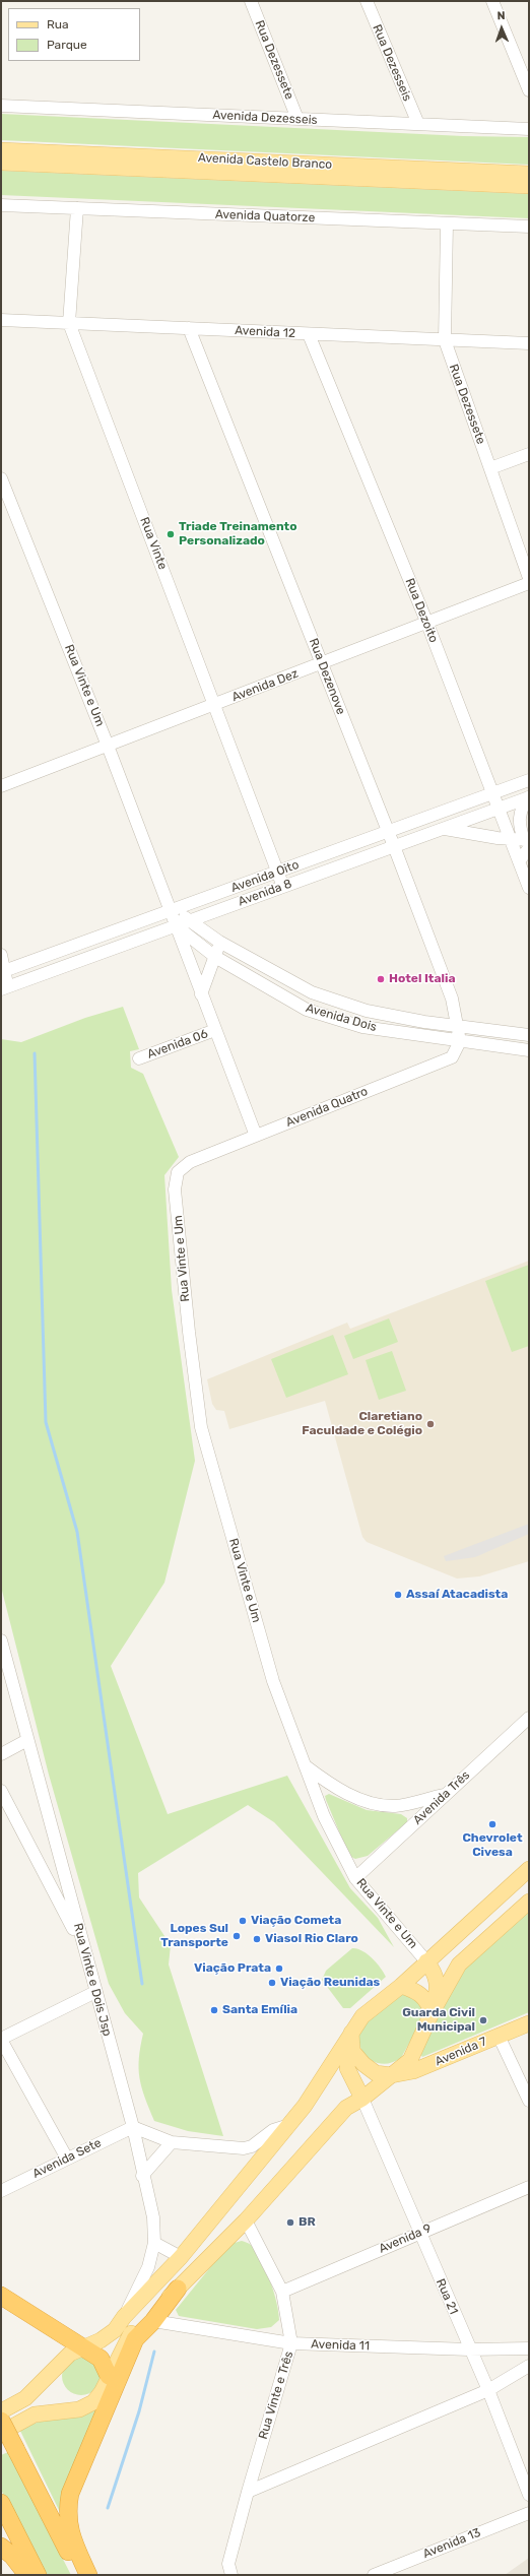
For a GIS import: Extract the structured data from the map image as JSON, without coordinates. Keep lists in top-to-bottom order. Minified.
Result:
{"streets":{"main road":["Avenida Castelo Branco","Avenida 7"],"street":["Rua Dezessete","Rua Dezesseis","Avenida Dezesseis","Avenida Quatorze","Avenida 12","Rua Vinte","Rua Dezoito","Rua Dezenove","Rua Vinte e Um","Avenida Dez","Avenida Oito","Avenida 8","Avenida Dois","Avenida 06","Avenida Quatro","Avenida Três","Rua Vinte e Dois Jsp","Avenida Sete","Avenida 9","Rua 21","Avenida 11","Rua Vinte e Três","Avenida 13"]},"crossings":[["Rua Dezessete","Avenida Dezesseis"],["Rua Dezessete","Avenida Quatorze"],["Rua Dezessete","Avenida 12"],["Rua Dezesseis","Avenida Dezesseis"],["Avenida Quatorze","Rua Vinte"],["Avenida 12","Rua Vinte"],["Avenida 12","Rua Dezoito"],["Avenida 12","Rua Dezenove"],["Rua Vinte","Avenida Dez"],["Rua Vinte","Avenida Oito"],["Rua Vinte","Avenida 8"],["Rua Dezoito","Avenida Dez"],["Rua Dezoito","Avenida Oito"],["Rua Dezoito","Avenida 8"],["Rua Dezenove","Avenida Dez"],["Rua Dezenove","Avenida Oito"],["Rua Dezenove","Avenida 8"],["Rua Dezenove","Avenida Dois"],["Rua Dezenove","Avenida Quatro"],["Rua Vinte e Um","Avenida Dez"],["Rua Vinte e Um","Avenida Oito"],["Rua Vinte e Um","Avenida 8"],["Rua Vinte e Um","Avenida Dois"],["Rua Vinte e Um","Avenida 06"],["Rua Vinte e Um","Avenida Quatro"],["Rua Vinte e Um","Avenida Três"],["Avenida 8","Avenida Dois"],["Avenida Dois","Avenida Quatro"],["Rua Vinte e Dois Jsp","Avenida Sete"],["Avenida 9","Rua 21"],["Avenida 9","Rua Vinte e Três"],["Rua 21","Avenida 11"],["Avenida 11","Rua Vinte e Três"]],"places":["Triade Treinamento Personalizado","Hotel Italia","Claretiano Faculdade e Colégio","Assaí Atacadista","Chevrolet Civesa","Viação Cometa","Lopes Sul Transporte","Viasol Rio Claro","Viação Prata","Viação Reunidas","Santa Emília","Guarda Civil Municipal","BR"],"legend":["Rua","Parque"],"north":"top"}
